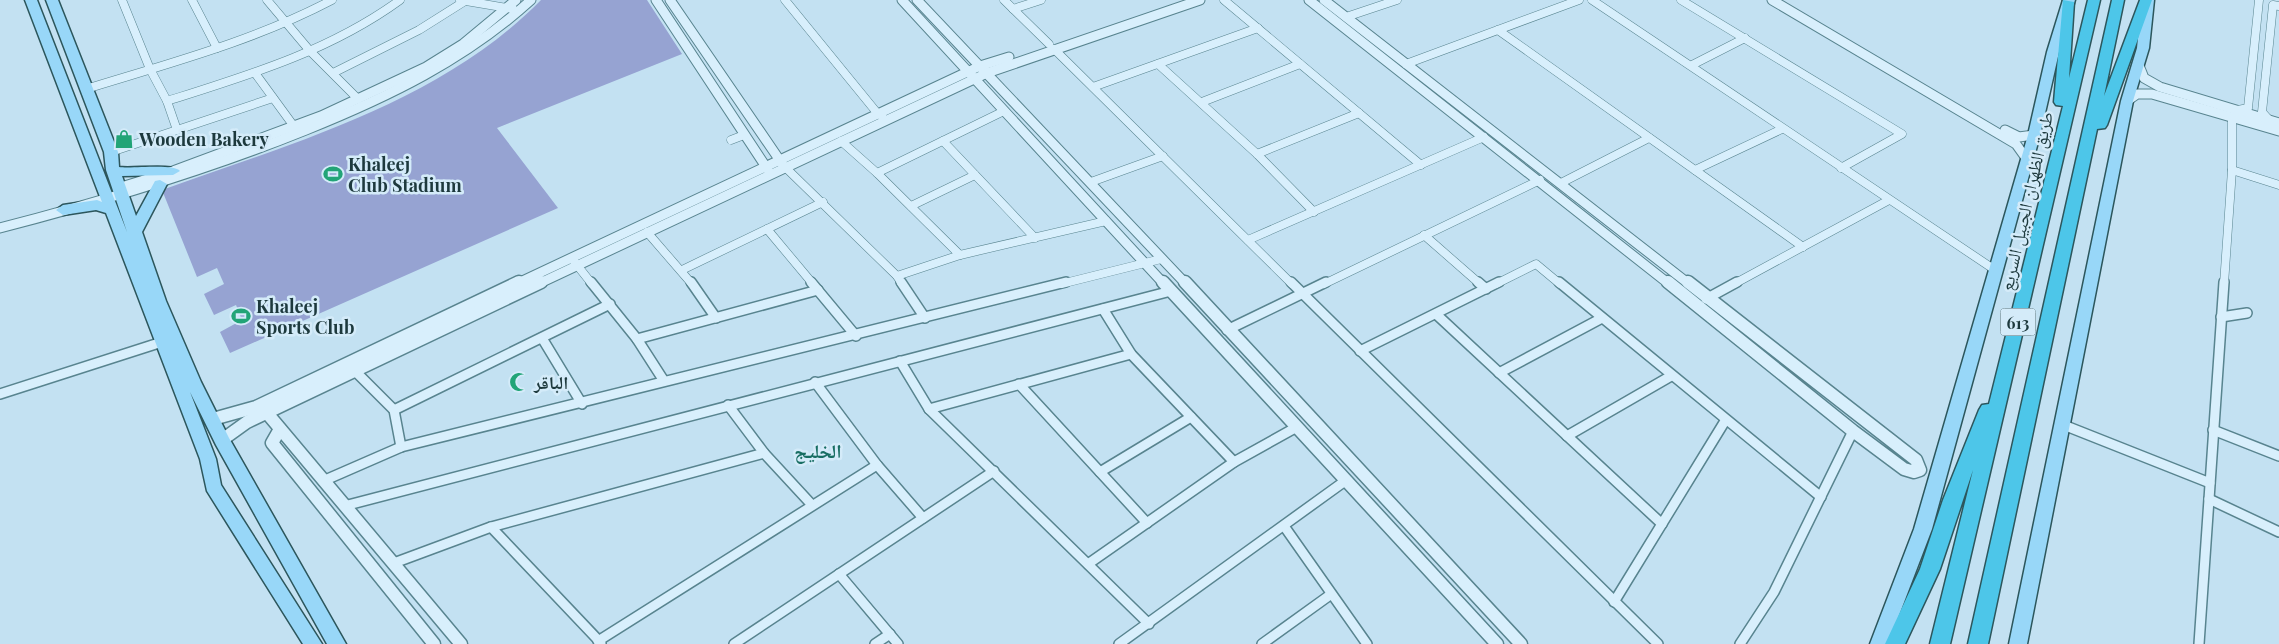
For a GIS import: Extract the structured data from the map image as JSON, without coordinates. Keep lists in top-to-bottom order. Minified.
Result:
{"streets":{"highway":["طريق الظهران الجبيل السريع","613"]},"districts":["الخليج"],"places":{"shop":["Wooden Bakery"],"sports":["Khaleej Club Stadium","Khaleej Sports Club"],"mosque":["الباقر"]}}
